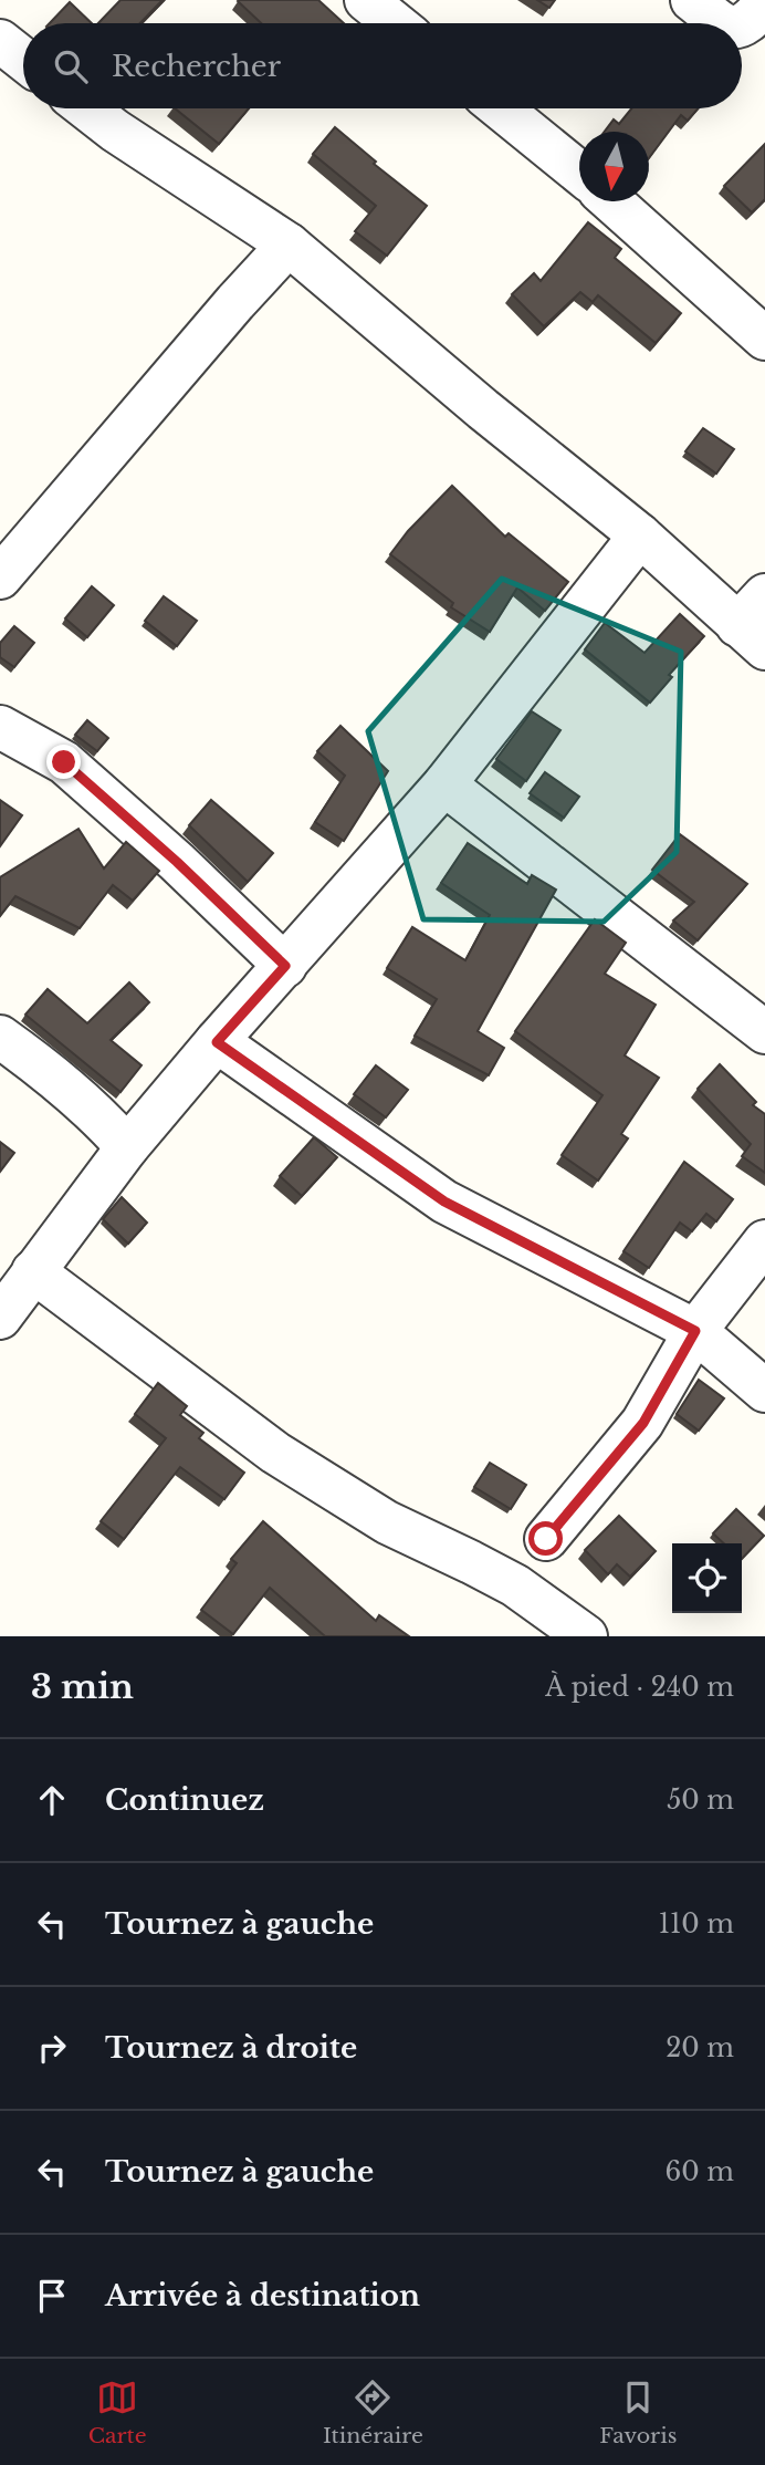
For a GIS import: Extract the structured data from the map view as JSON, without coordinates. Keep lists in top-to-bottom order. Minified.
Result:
{"north":"bottom","page":{"search":"Rechercher","heading":["3 min","À pied · 240 m"],"list":[["Continuez","50 m"],["Tournez à gauche","110 m"],["Tournez à droite","20 m"],["Tournez à gauche","60 m"],"Arrivée à destination"],"nav":["Carte","Itinéraire","Favoris"]}}
